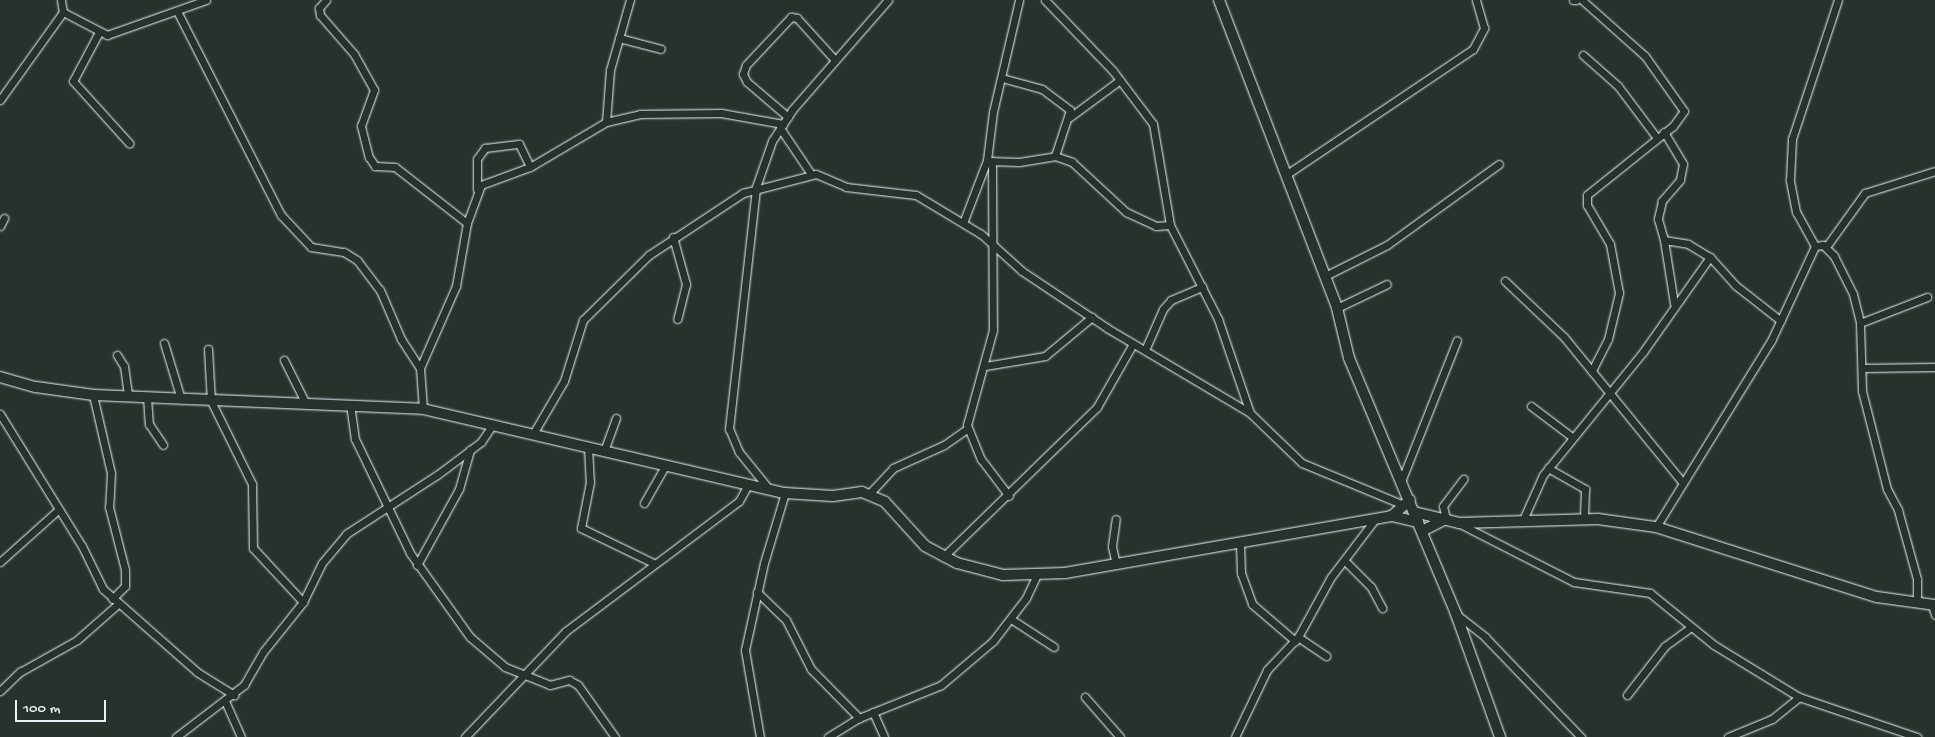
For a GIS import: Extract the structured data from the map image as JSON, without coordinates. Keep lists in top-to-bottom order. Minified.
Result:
{"scale_bar":"100 m"}
